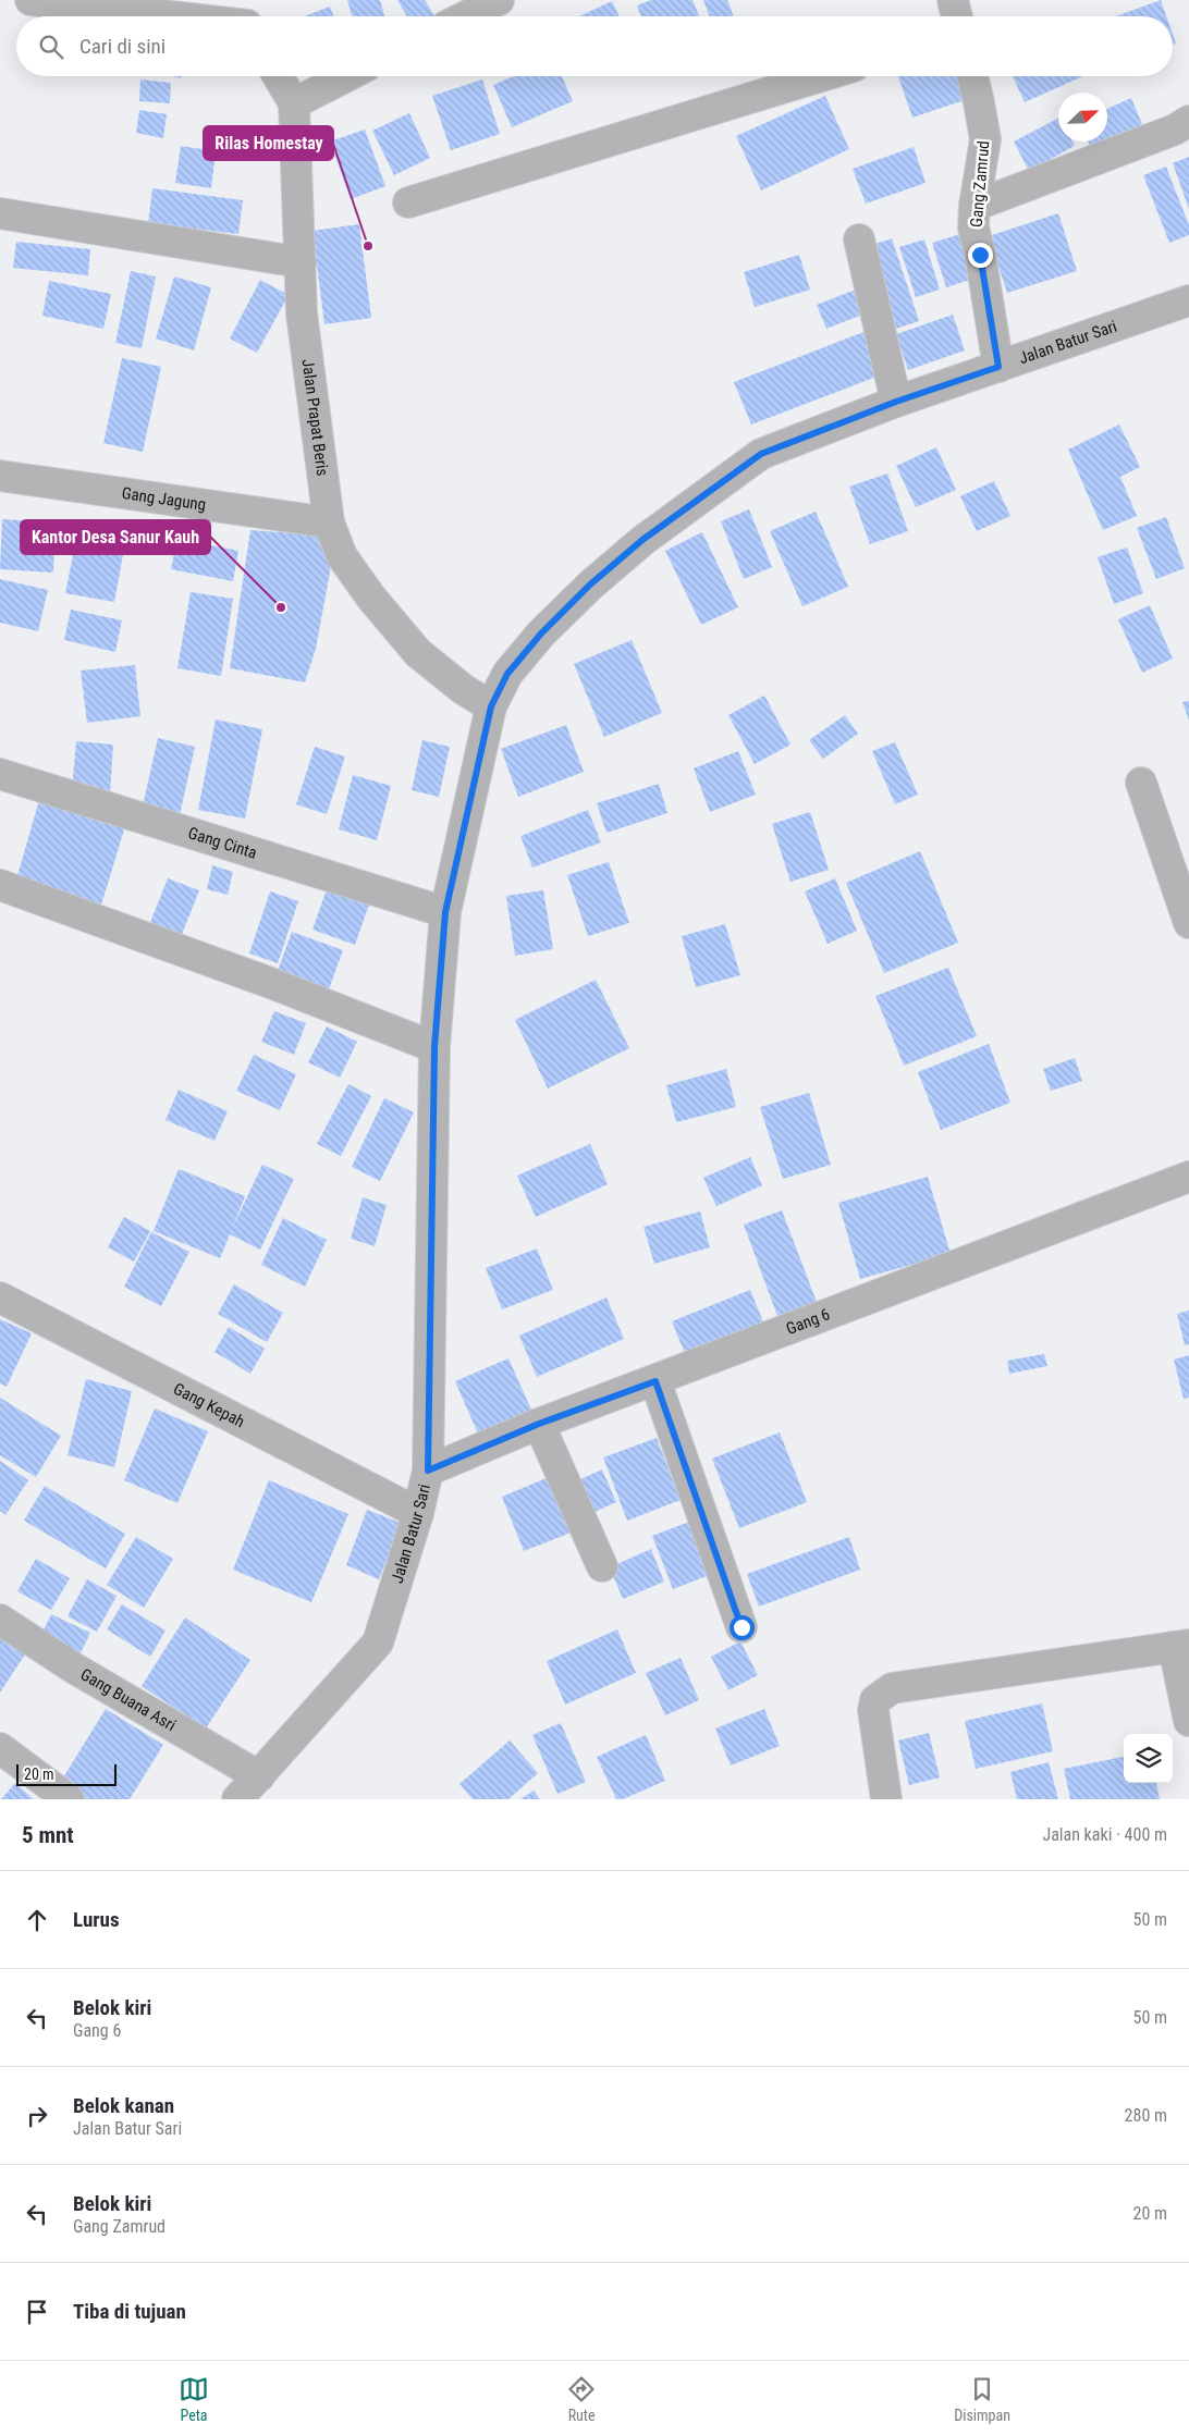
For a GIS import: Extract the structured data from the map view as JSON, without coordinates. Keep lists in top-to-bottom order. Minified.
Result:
{"streets":{"street":["Gang Zamrud","Jalan Batur Sari","Jalan Prapat Beris","Gang Jagung","Gang Cinta","Gang 6","Gang Kepah","Gang Buana Asri"]},"crossings":[["Gang Zamrud","Jalan Batur Sari"],["Jalan Batur Sari","Jalan Prapat Beris"],["Jalan Batur Sari","Gang Cinta"],["Jalan Batur Sari","Gang 6"],["Jalan Batur Sari","Gang Kepah"],["Jalan Batur Sari","Gang Buana Asri"],["Jalan Prapat Beris","Gang Jagung"]],"places":["Rilas Homestay","Kantor Desa Sanur Kauh"],"scale_bar":"20 m","north":"top right","page":{"search":"Cari di sini","scale":"20 m","heading":["5 mnt","Jalan kaki · 400 m"],"list":[["Lurus","50 m"],["Belok kiri","Gang 6","50 m"],["Belok kanan","Jalan Batur Sari","280 m"],["Belok kiri","Gang Zamrud","20 m"],"Tiba di tujuan"],"nav":["Peta","Rute","Disimpan"]}}
